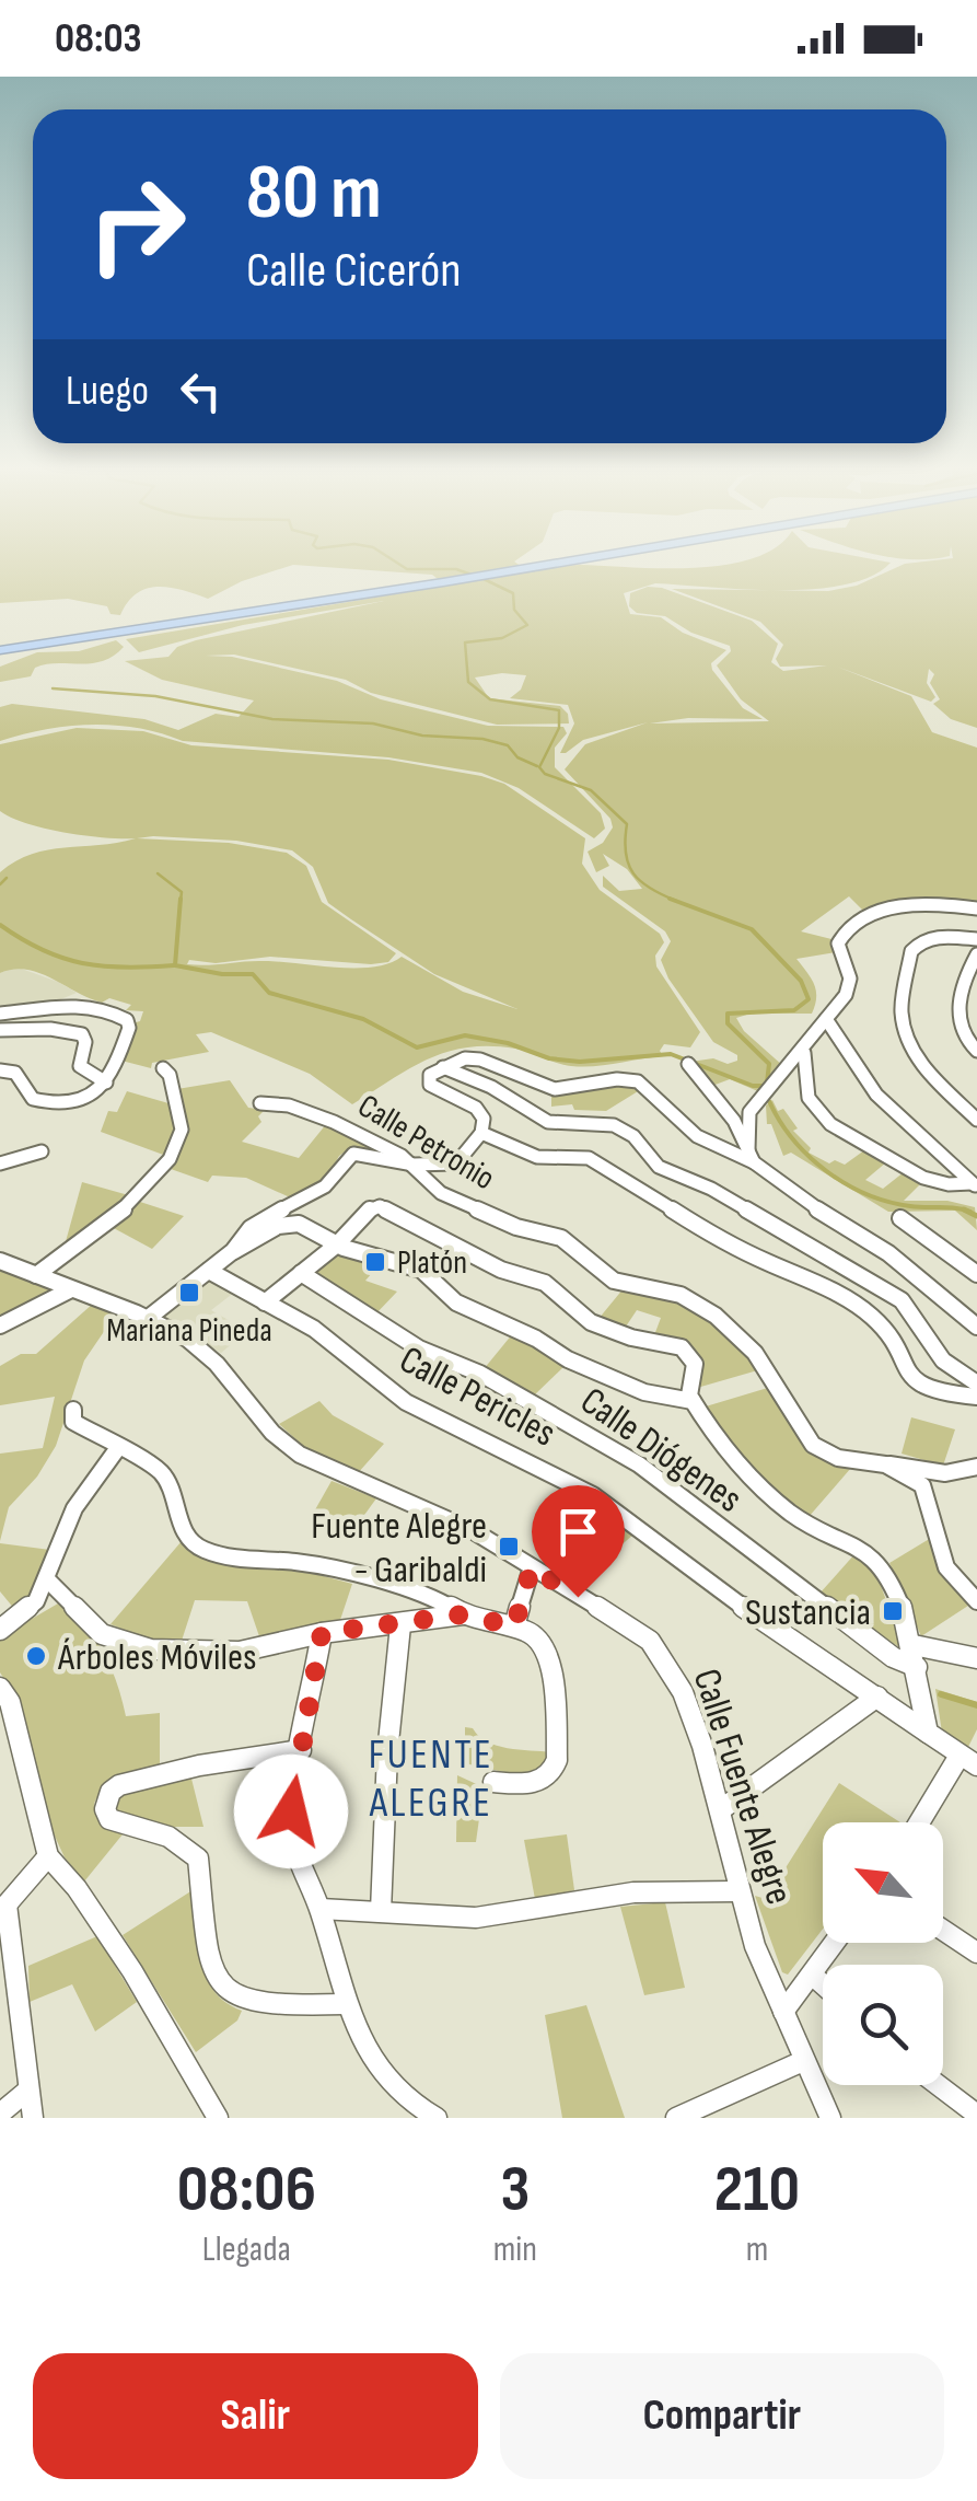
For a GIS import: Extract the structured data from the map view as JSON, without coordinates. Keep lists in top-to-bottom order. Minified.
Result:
{"streets":{"street":["Calle Petronio","Calle Pericles","Calle Diógenes","Calle Fuente Alegre"]},"districts":["FUENTE ALEGRE"],"places":{"transit":["Platón","Mariana Pineda","Fuente Alegre - Garibaldi","Sustancia"],"other":["Árboles Móviles"]},"north":"top left","page":{"status":"08:03","turn":["80 m","Calle Cicerón"],"then":"Luego","eta":["08:06","Llegada","3","min","210","m"],"buttons":["Salir","Compartir"]}}
